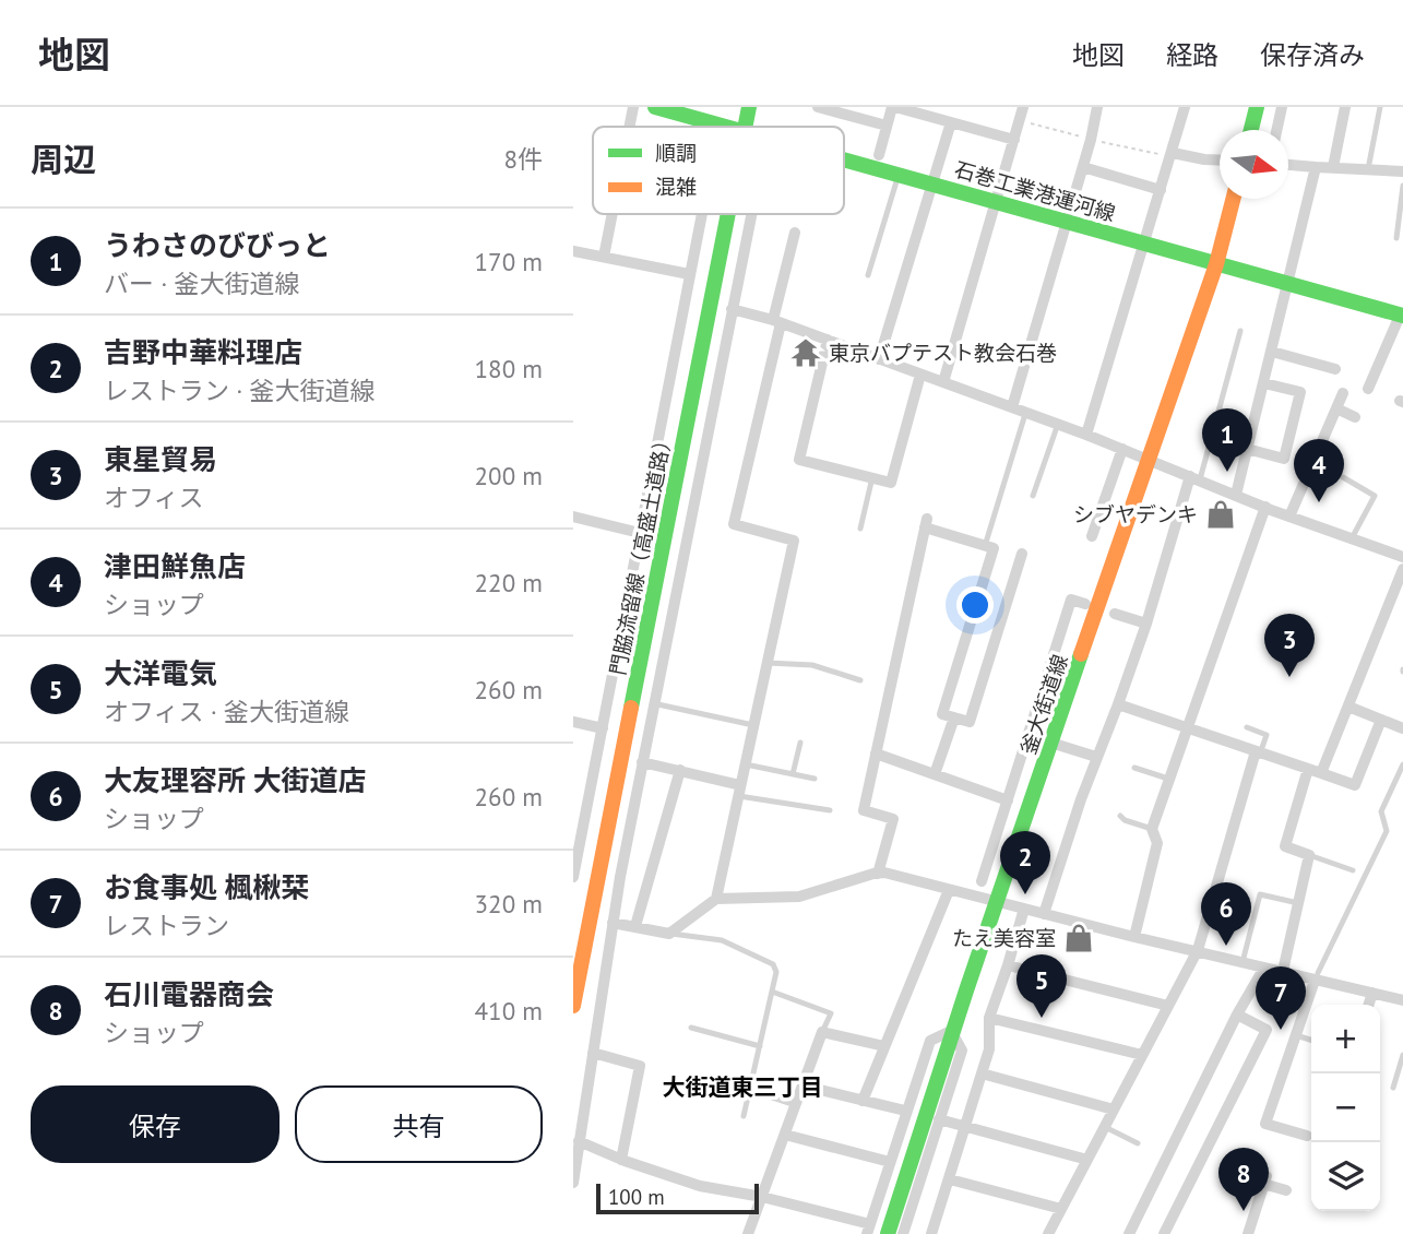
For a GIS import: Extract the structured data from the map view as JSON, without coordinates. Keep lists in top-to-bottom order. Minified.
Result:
{"streets":{"street":["石巻工業港運河線","門脇流留線（高盛土道路）","釜大街道線"]},"crossings":[["石巻工業港運河線","釜大街道線"]],"districts":["大街道東三丁目"],"places":{"temple":["東京バプテスト教会石巻"],"shop":["シブヤデンキ","たえ美容室"]},"legend":["順調","混雑"],"scale_bar":"100 m","north":"right","page":{"header":"地図","nav":["地図","経路","保存済み"],"heading":["周辺","8件"],"list":[{"mark":"1","name":"うわさのびびっと","note":"バー · 釜大街道線","value":"170 m"},{"mark":"2","name":"吉野中華料理店","note":"レストラン · 釜大街道線","value":"180 m"},{"mark":"3","name":"東星貿易","note":"オフィス","value":"200 m"},{"mark":"4","name":"津田鮮魚店","note":"ショップ","value":"220 m"},{"mark":"5","name":"大洋電気","note":"オフィス · 釜大街道線","value":"260 m"},{"mark":"6","name":"大友理容所 大街道店","note":"ショップ","value":"260 m"},{"mark":"7","name":"お食事処 楓楸栞","note":"レストラン","value":"320 m"},{"mark":"8","name":"石川電器商会","note":"ショップ","value":"410 m"}],"pins":["1","4","3","2","6","5","7","8"],"map_buttons":["+","−"],"buttons":["保存","共有"],"scale":"100 m"}}
